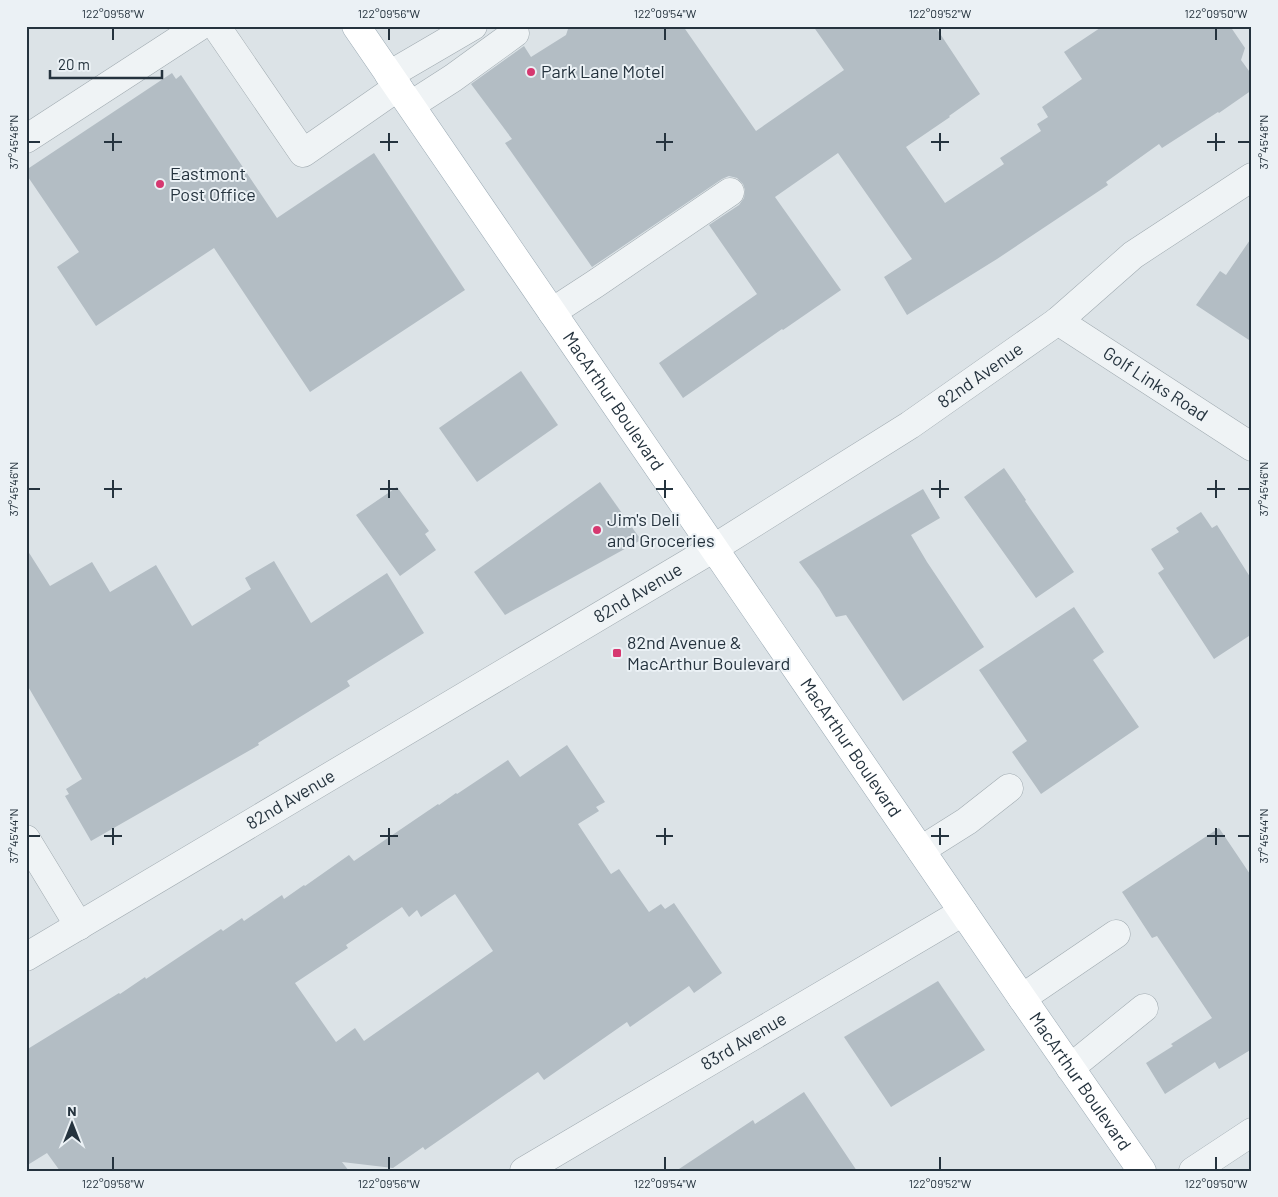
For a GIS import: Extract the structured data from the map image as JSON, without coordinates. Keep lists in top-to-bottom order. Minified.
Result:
{"streets":{"main road":["MacArthur Boulevard"],"street":["82nd Avenue","Golf Links Road","83rd Avenue"]},"crossings":[["82nd Avenue","Golf Links Road"],["82nd Avenue","MacArthur Boulevard"],["MacArthur Boulevard","83rd Avenue"]],"places":{"other":["Park Lane Motel","Eastmont Post Office","Jim's Deli and Groceries"],"transit":["82nd Avenue & MacArthur Boulevard"]},"scale_bar":"20 m","north":"top","coordinates":["122°09'58\"W","122°09'56\"W","122°09'54\"W","122°09'52\"W","122°09'50\"W","37°45'48\"N","37°45'46\"N","37°45'44\"N"]}
